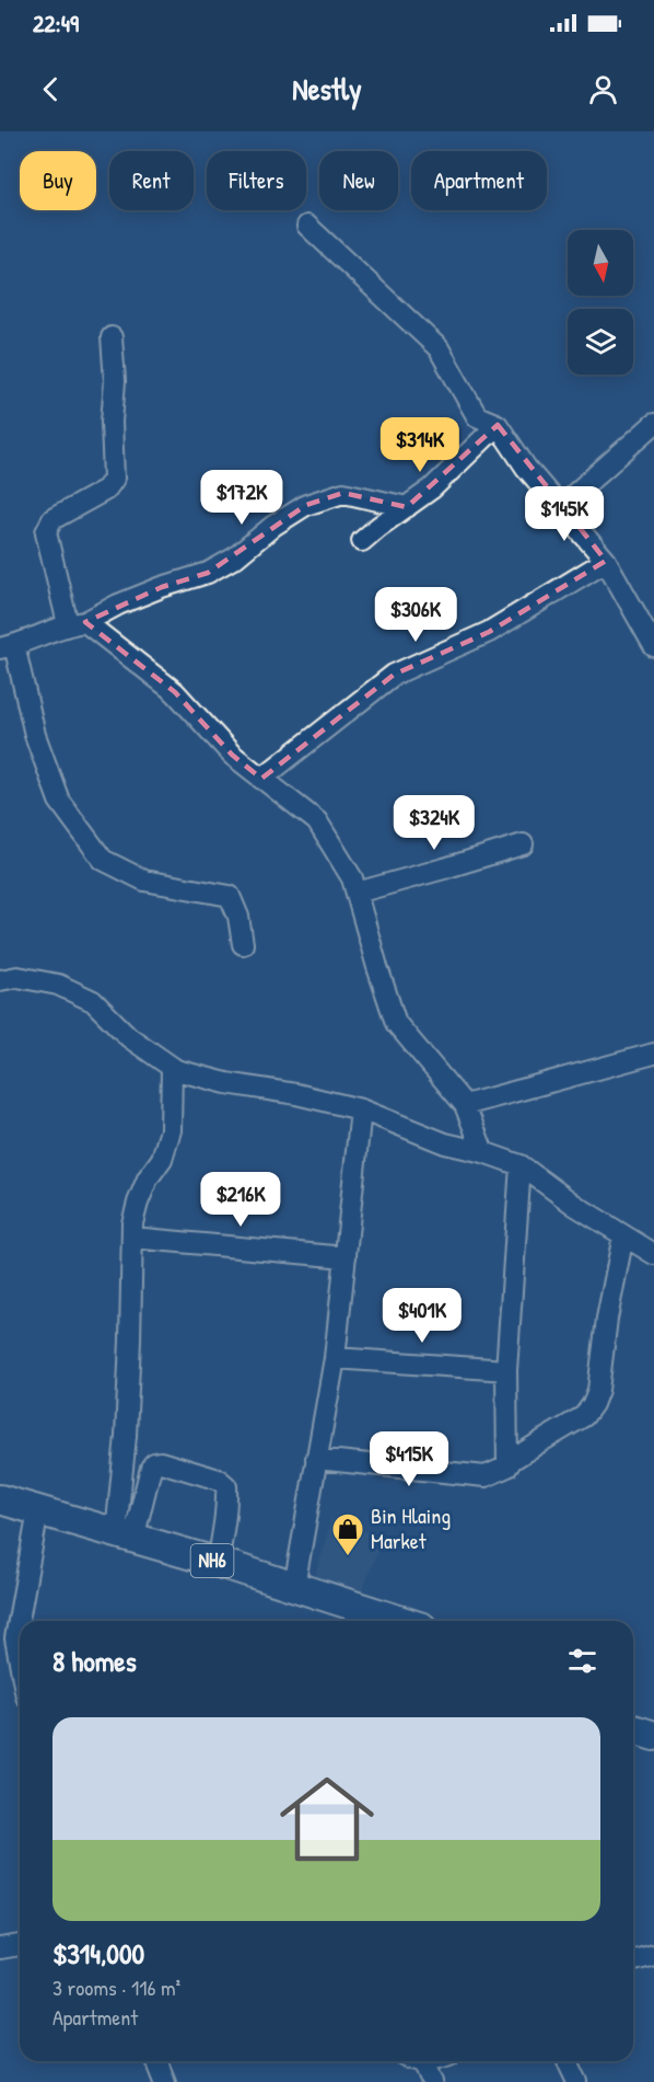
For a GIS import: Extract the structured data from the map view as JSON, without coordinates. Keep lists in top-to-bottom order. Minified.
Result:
{"streets":{"highway":["NH6"]},"places":{"shop":["Bin Hlaing Market"]},"north":"bottom","page":{"status":"22:49","header":"Nestly","chip":["Buy","Rent","Filters","New","Apartment"],"price":["$314K","$172K","$145K","$306K","$324K","$216K","$401K","$415K"],"heading":"8 homes","list":[{"name":"$314,000","note":"3 rooms · 116 m² · Apartment"}]}}
